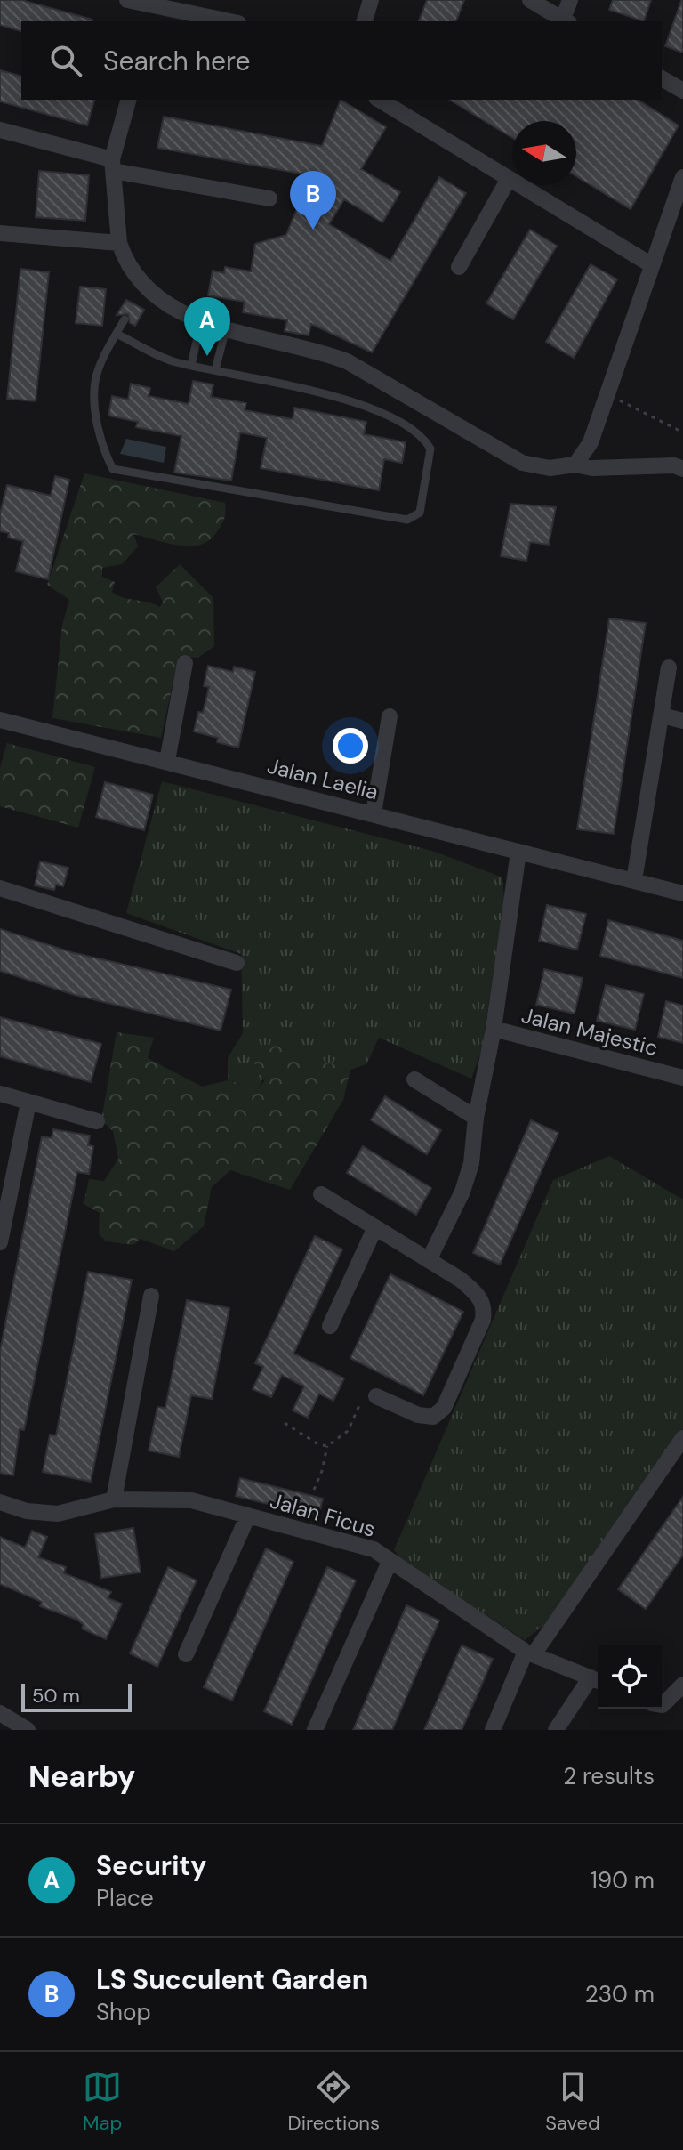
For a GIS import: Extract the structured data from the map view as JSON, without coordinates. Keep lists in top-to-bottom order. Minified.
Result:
{"streets":{"street":["Jalan Laelia","Jalan Majestic","Jalan Ficus"]},"crossings":[["Jalan Laelia","Jalan Majestic"]],"scale_bar":"50 m","north":"left","page":{"search":"Search here","pins":["B","A"],"scale":"50 m","heading":["Nearby","2 results"],"list":[{"mark":"A","name":"Security","note":"Place","value":"190 m"},{"mark":"B","name":"LS Succulent Garden","note":"Shop","value":"230 m"}],"nav":["Map","Directions","Saved"]}}
